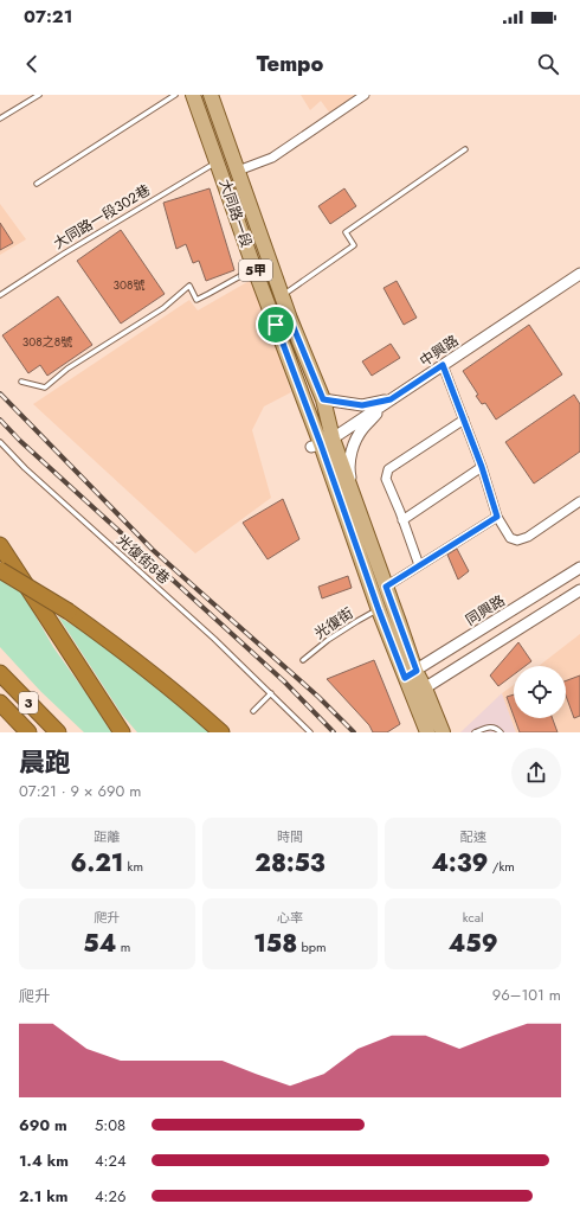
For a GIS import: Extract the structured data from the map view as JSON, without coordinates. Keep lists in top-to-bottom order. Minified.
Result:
{"streets":{"highway":["3"],"main road":["大同路一段","5甲"],"street":["中興路","同興路"],"lane":["大同路一段302巷","光復街8巷","光復街"]},"crossings":[["大同路一段","大同路一段302巷"],["大同路一段","中興路"],["大同路一段","同興路"],["大同路一段","光復街"]],"house_numbers":["308號","308之8號"],"page":{"status":"07:21","header":"Tempo","heading":["晨跑","07:21 · 9 × 690 m"],"stats":[["距離","6.21 km"],["時間","28:53"],["配速","4:39 /km"],["爬升","54 m"],["心率","158 bpm"],["kcal","459"]],"chart":["爬升","96–101 m"],"list":[{"name":"690 m","note":"5:08"},{"name":"1.4 km","note":"4:24"},{"name":"2.1 km","note":"4:26"}]}}
